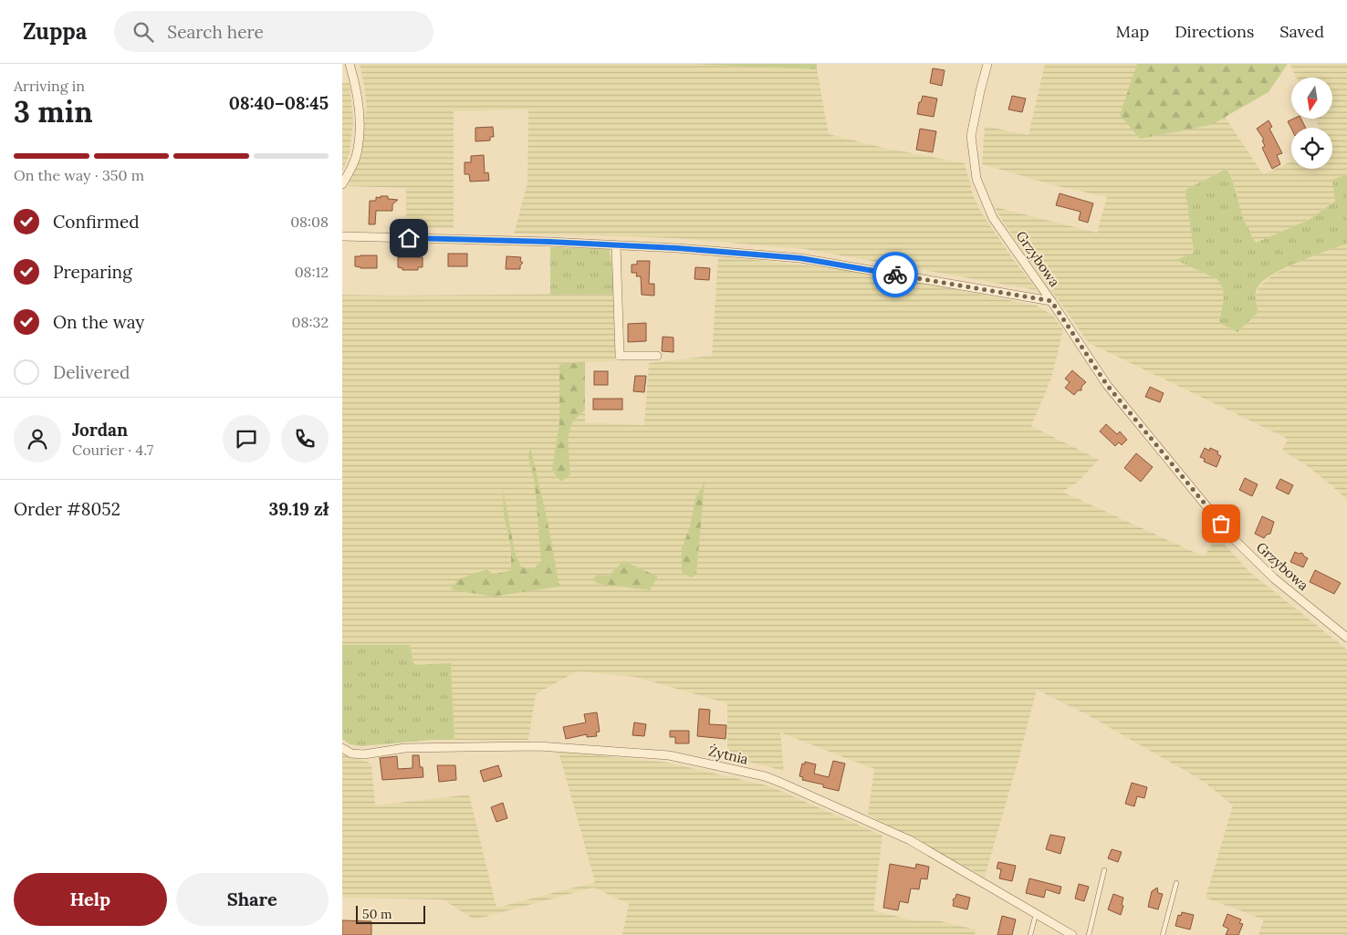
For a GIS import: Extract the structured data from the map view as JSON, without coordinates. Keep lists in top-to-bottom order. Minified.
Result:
{"streets":{"street":["Grzybowa","Żytnia"]},"scale_bar":"50 m","north":"bottom","page":{"header":"Zuppa","search":"Search here","nav":["Map","Directions","Saved"],"heading":["3 min","Arriving in","08:40–08:45"],"panel":["Jordan","Courier · 4.7","Order #8052","39.19 zł"],"bar":"On the way · 350 m","list":[["Confirmed","08:08"],["Preparing","08:12"],["On the way","08:32"],"Delivered"],"buttons":["Help","Share"],"scale":"50 m"}}
